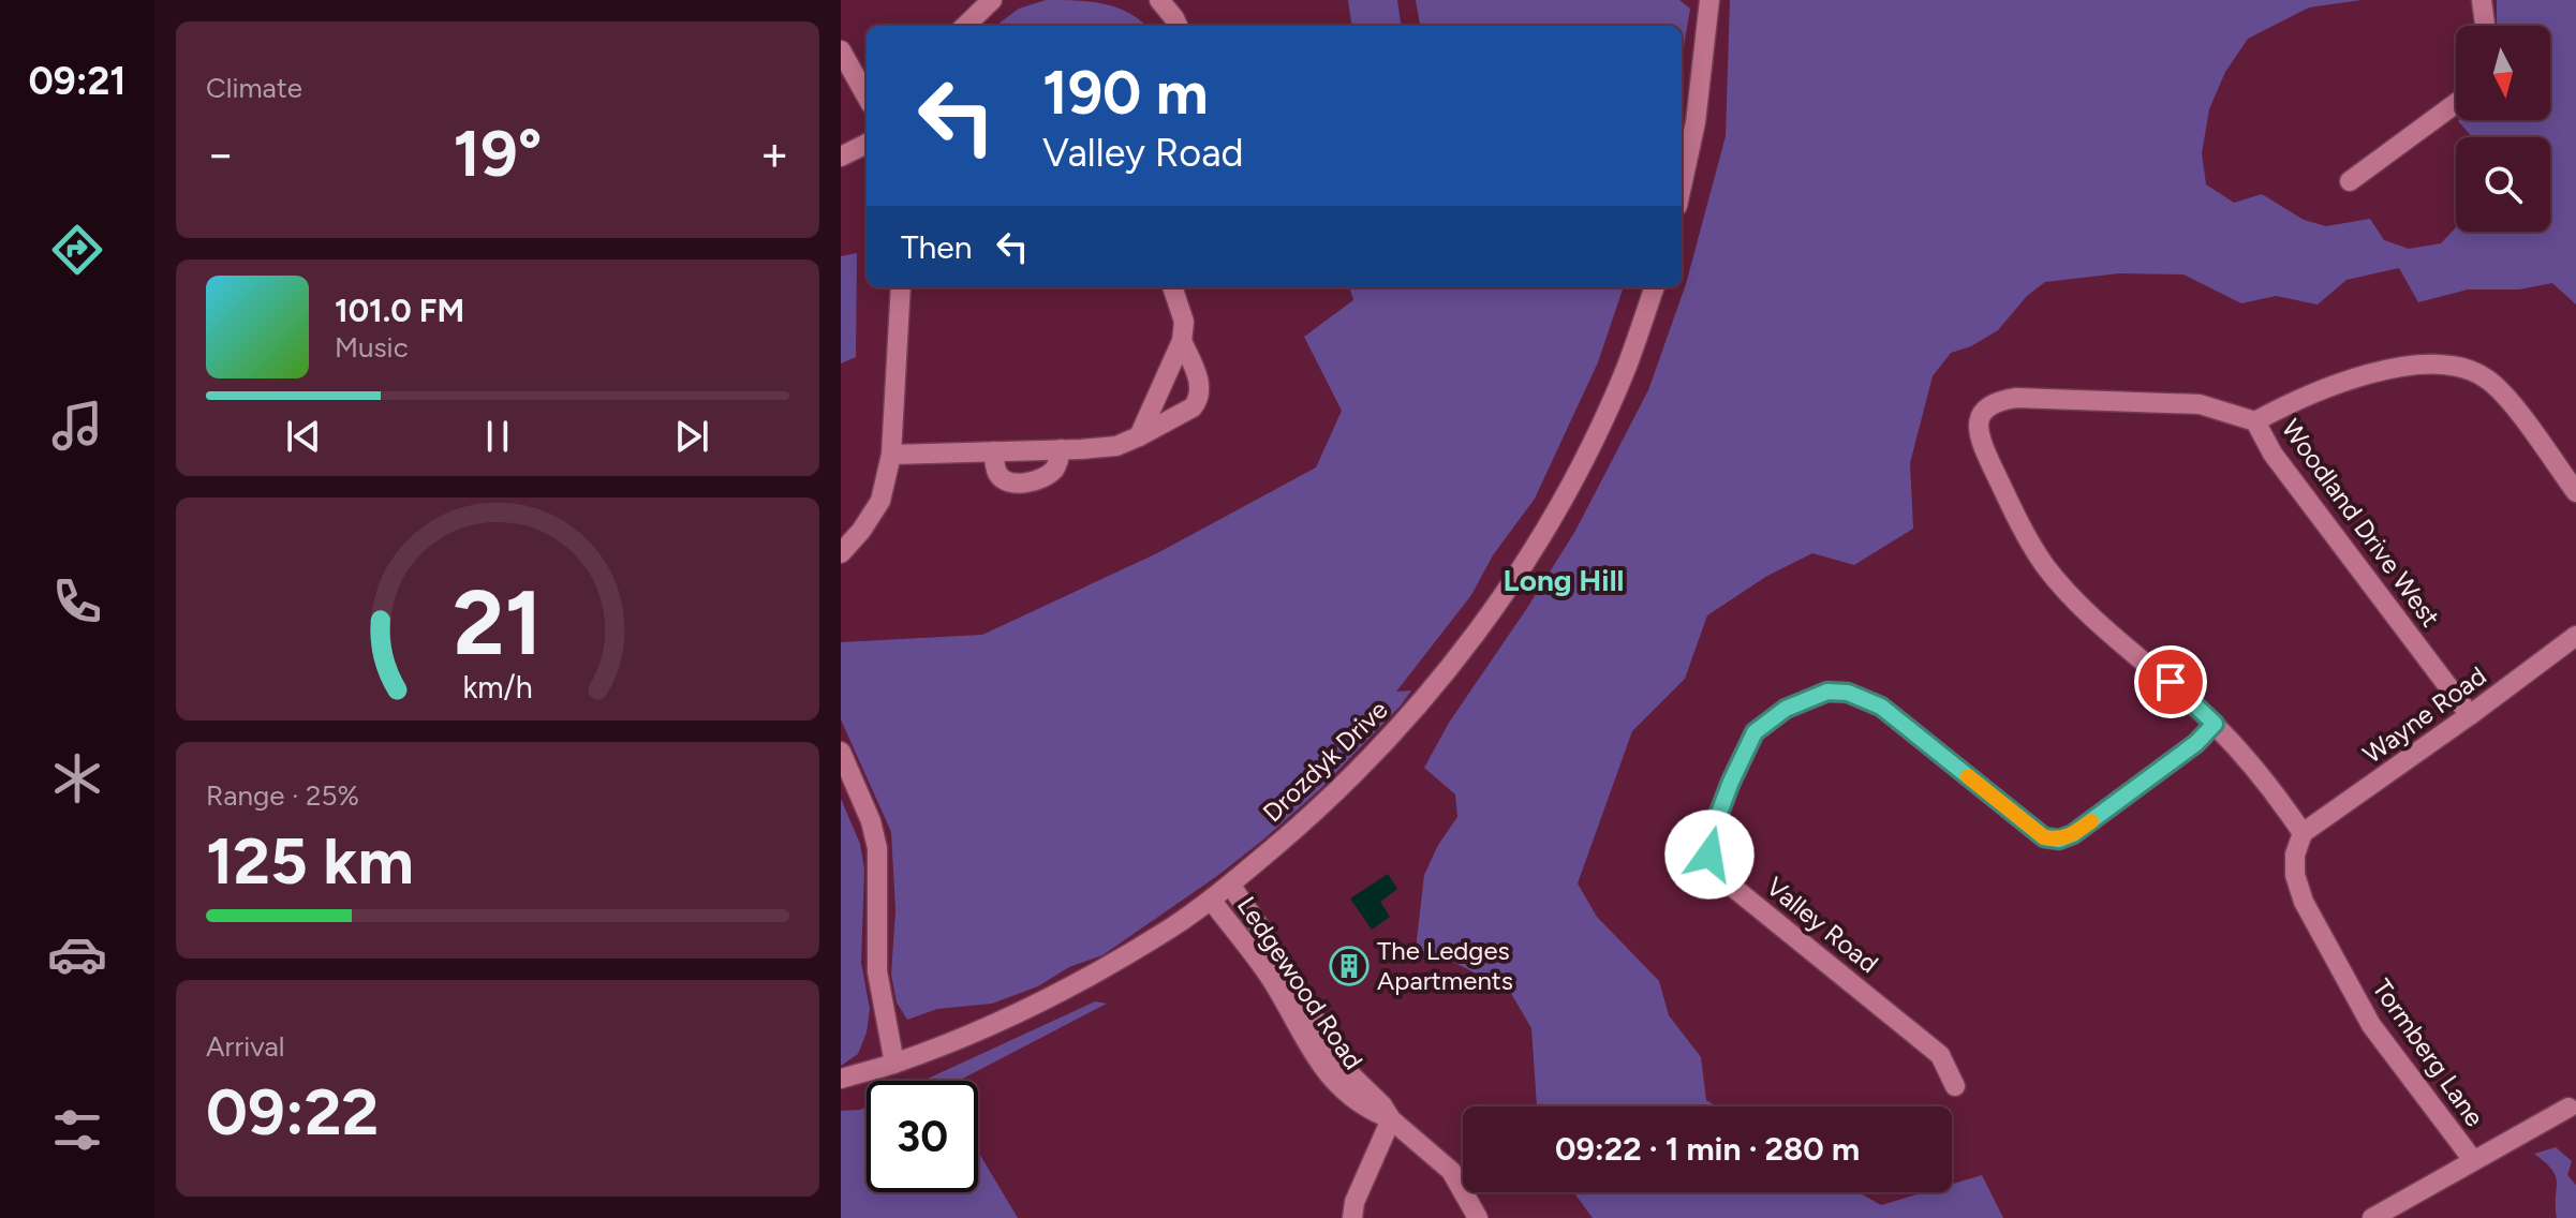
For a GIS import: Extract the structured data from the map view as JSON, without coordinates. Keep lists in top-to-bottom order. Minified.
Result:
{"streets":{"street":["Woodland Drive West","Wayne Road","Drozdyk Drive","Valley Road","Ledgewood Road","Tormberg Lane"]},"crossings":[["Woodland Drive West","Wayne Road"],["Woodland Drive West","Valley Road"],["Wayne Road","Tormberg Lane"],["Drozdyk Drive","Ledgewood Road"]],"districts":["Long Hill"],"places":{"building":["The Ledges Apartments"]},"north":"bottom","page":{"tabs":"09:21","tile":["Climate",["Range · 25%","125 km"],["Arrival","09:22"]],"turn":["190 m","Valley Road"],"heat":["−","19°","+"],"then":"Then","song":["101.0 FM","Music"],"limit":"30","trip":"09:22 · 1 min · 280 m","gauge":["21","km/h"]}}
